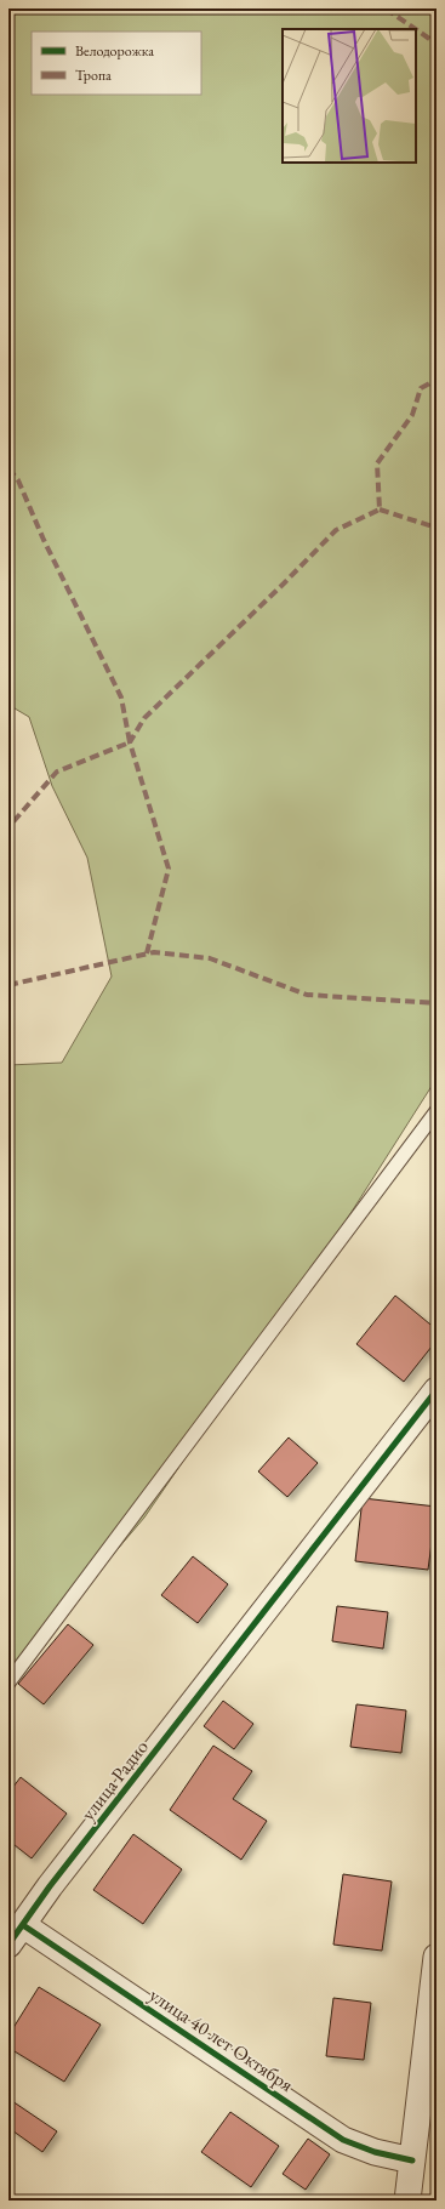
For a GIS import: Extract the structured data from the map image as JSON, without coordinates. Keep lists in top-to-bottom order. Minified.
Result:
{"streets":{"street":["улица Радио","улица 40 лет Октября"]},"crossings":[["улица Радио","улица 40 лет Октября"]],"legend":["Велодорожка","Тропа"]}
